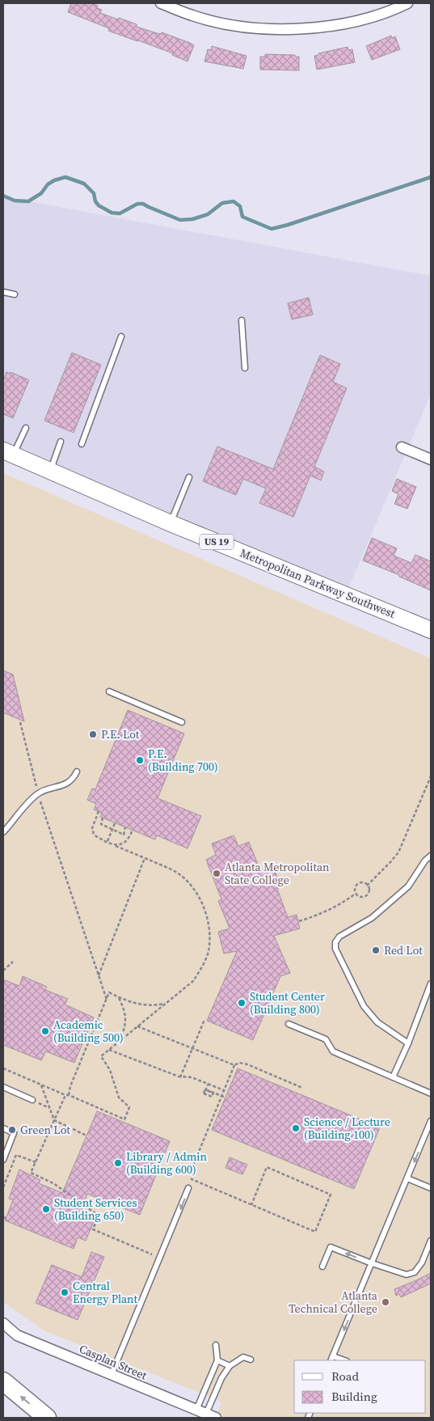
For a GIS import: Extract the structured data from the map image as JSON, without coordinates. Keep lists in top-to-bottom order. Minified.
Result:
{"streets":{"main road":["US 19","Metropolitan Parkway Southwest"],"street":["Casplan Street"]},"places":["P.E. Lot","P.E. (Building 700)","Atlanta Metropolitan State College","Red Lot","Student Center (Building 800)","Academic (Building 500)","Science / Lecture (Building 100)","Green Lot","Library / Admin (Building 600)","Student Services (Building 650)","Central Energy Plant","Atlanta Technical College"],"legend":["Road","Building"]}
